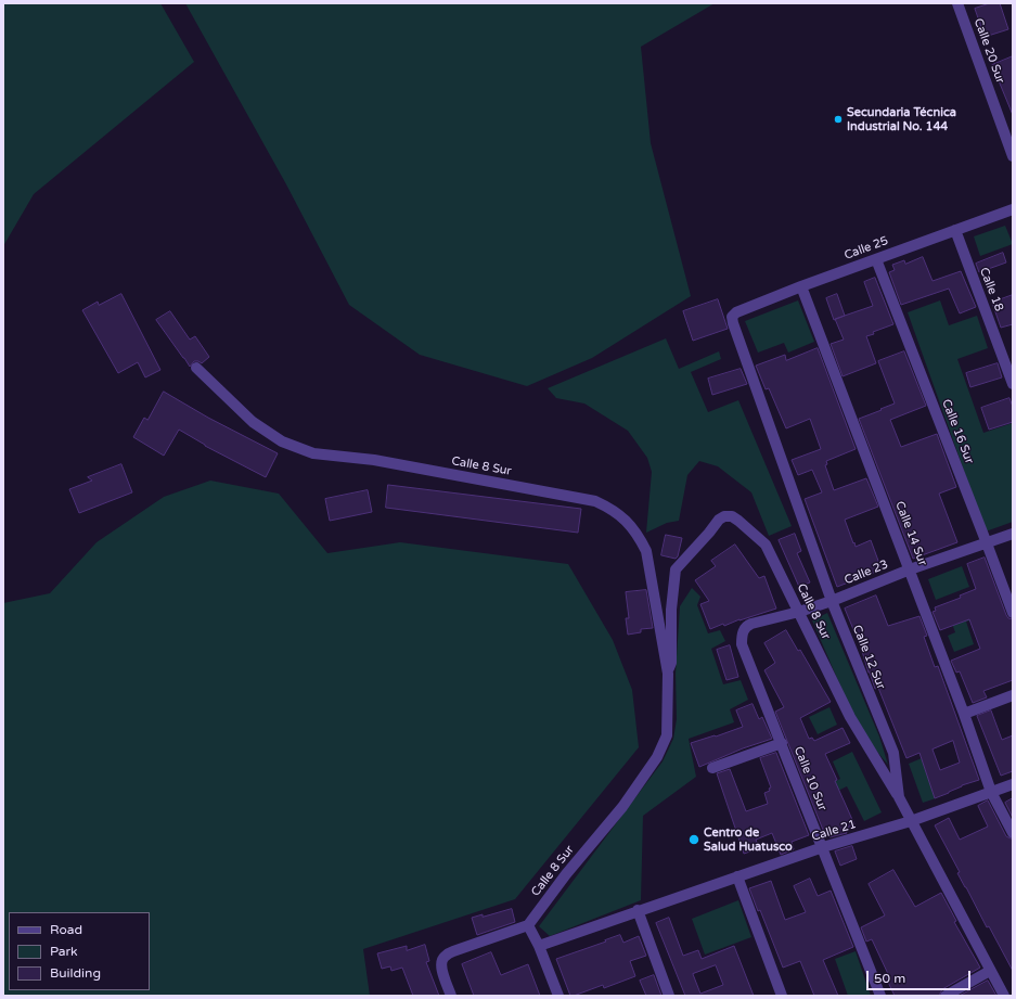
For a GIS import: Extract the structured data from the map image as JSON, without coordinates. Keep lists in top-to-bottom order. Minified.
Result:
{"streets":{"street":["Calle 20 Sur","Calle 25","Calle 18","Calle 16 Sur","Calle 8 Sur","Calle 14 Sur","Calle 23","Calle 12 Sur","Calle 10 Sur","Calle 21"]},"crossings":[["Calle 25","Calle 18"],["Calle 25","Calle 16 Sur"],["Calle 25","Calle 14 Sur"],["Calle 25","Calle 12 Sur"],["Calle 16 Sur","Calle 23"],["Calle 8 Sur","Calle 23"],["Calle 8 Sur","Calle 12 Sur"],["Calle 14 Sur","Calle 23"],["Calle 14 Sur","Calle 21"],["Calle 23","Calle 12 Sur"],["Calle 23","Calle 10 Sur"],["Calle 12 Sur","Calle 21"],["Calle 10 Sur","Calle 21"]],"places":["Secundaria Técnica Industrial No. 144","Centro de Salud Huatusco"],"legend":["Road","Park","Building"],"scale_bar":"50 m"}
